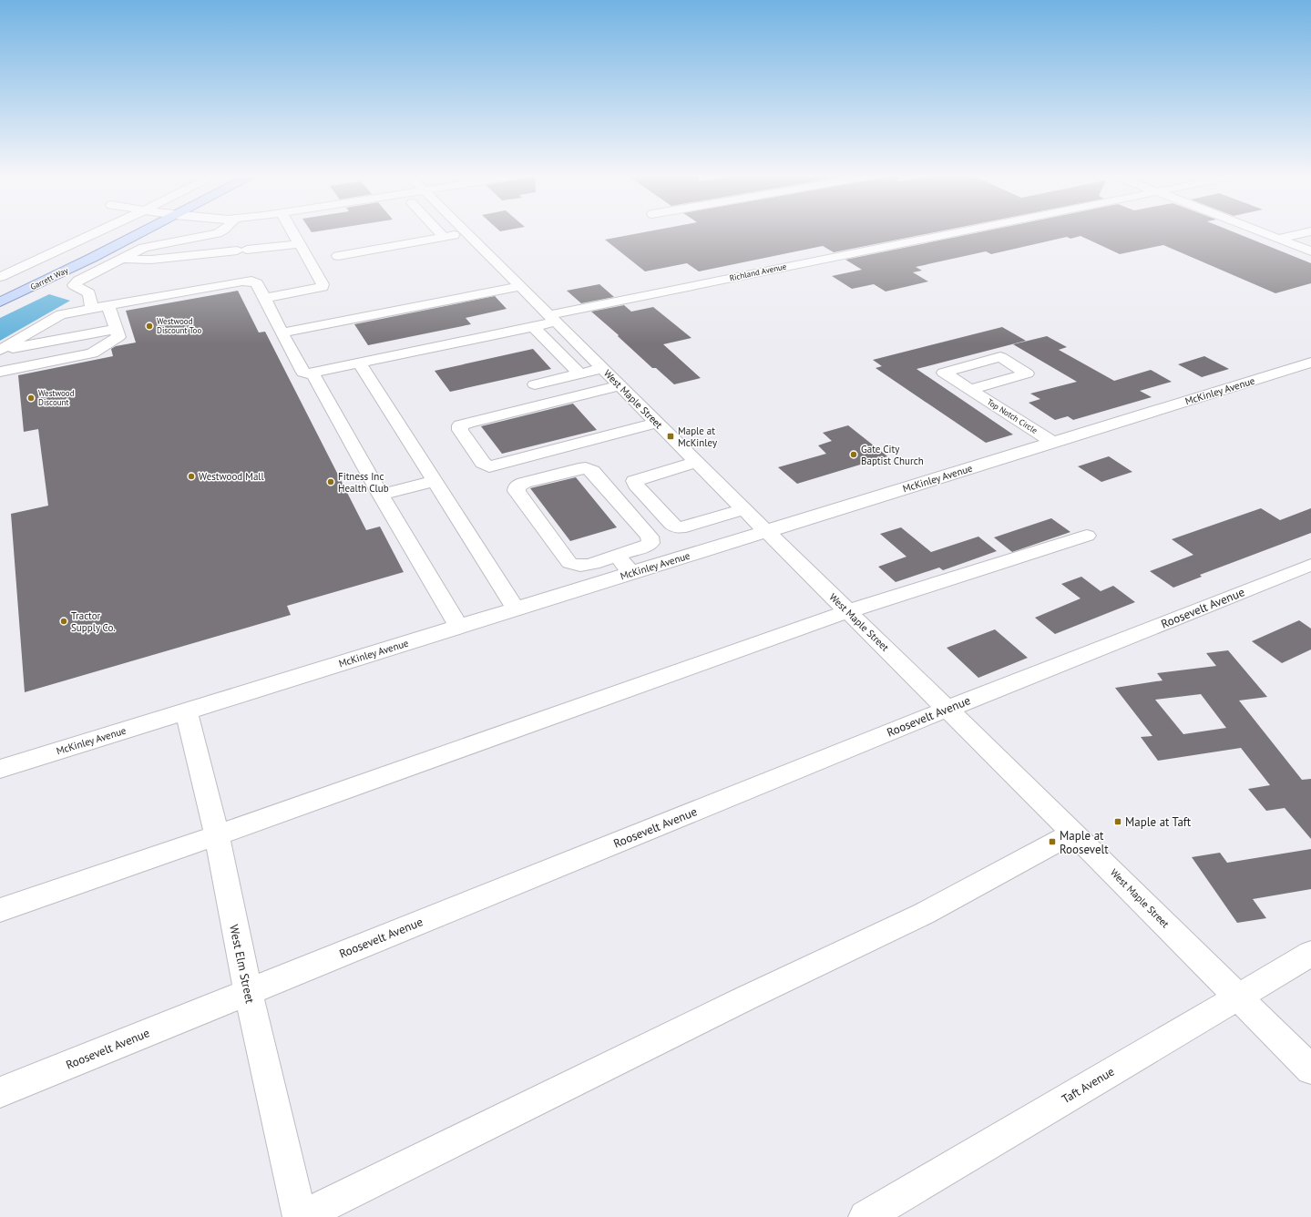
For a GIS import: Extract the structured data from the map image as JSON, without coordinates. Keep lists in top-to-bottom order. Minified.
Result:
{"streets":{"main road":["Garrett Way"],"street":["Richland Avenue","McKinley Avenue","West Maple Street","Top Notch Circle","Roosevelt Avenue","West Elm Street","Taft Avenue"]},"crossings":[["Richland Avenue","West Maple Street"],["McKinley Avenue","West Maple Street"],["McKinley Avenue","Top Notch Circle"],["McKinley Avenue","West Elm Street"],["West Maple Street","Roosevelt Avenue"],["West Maple Street","Taft Avenue"],["Roosevelt Avenue","West Elm Street"]],"places":{"other":["Westwood Discount Too","Westwood Discount","Gate City Baptist Church","Westwood Mall","Fitness Inc Health Club","Tractor Supply Co."],"transit":["Maple at McKinley","Maple at Taft","Maple at Roosevelt"]}}
